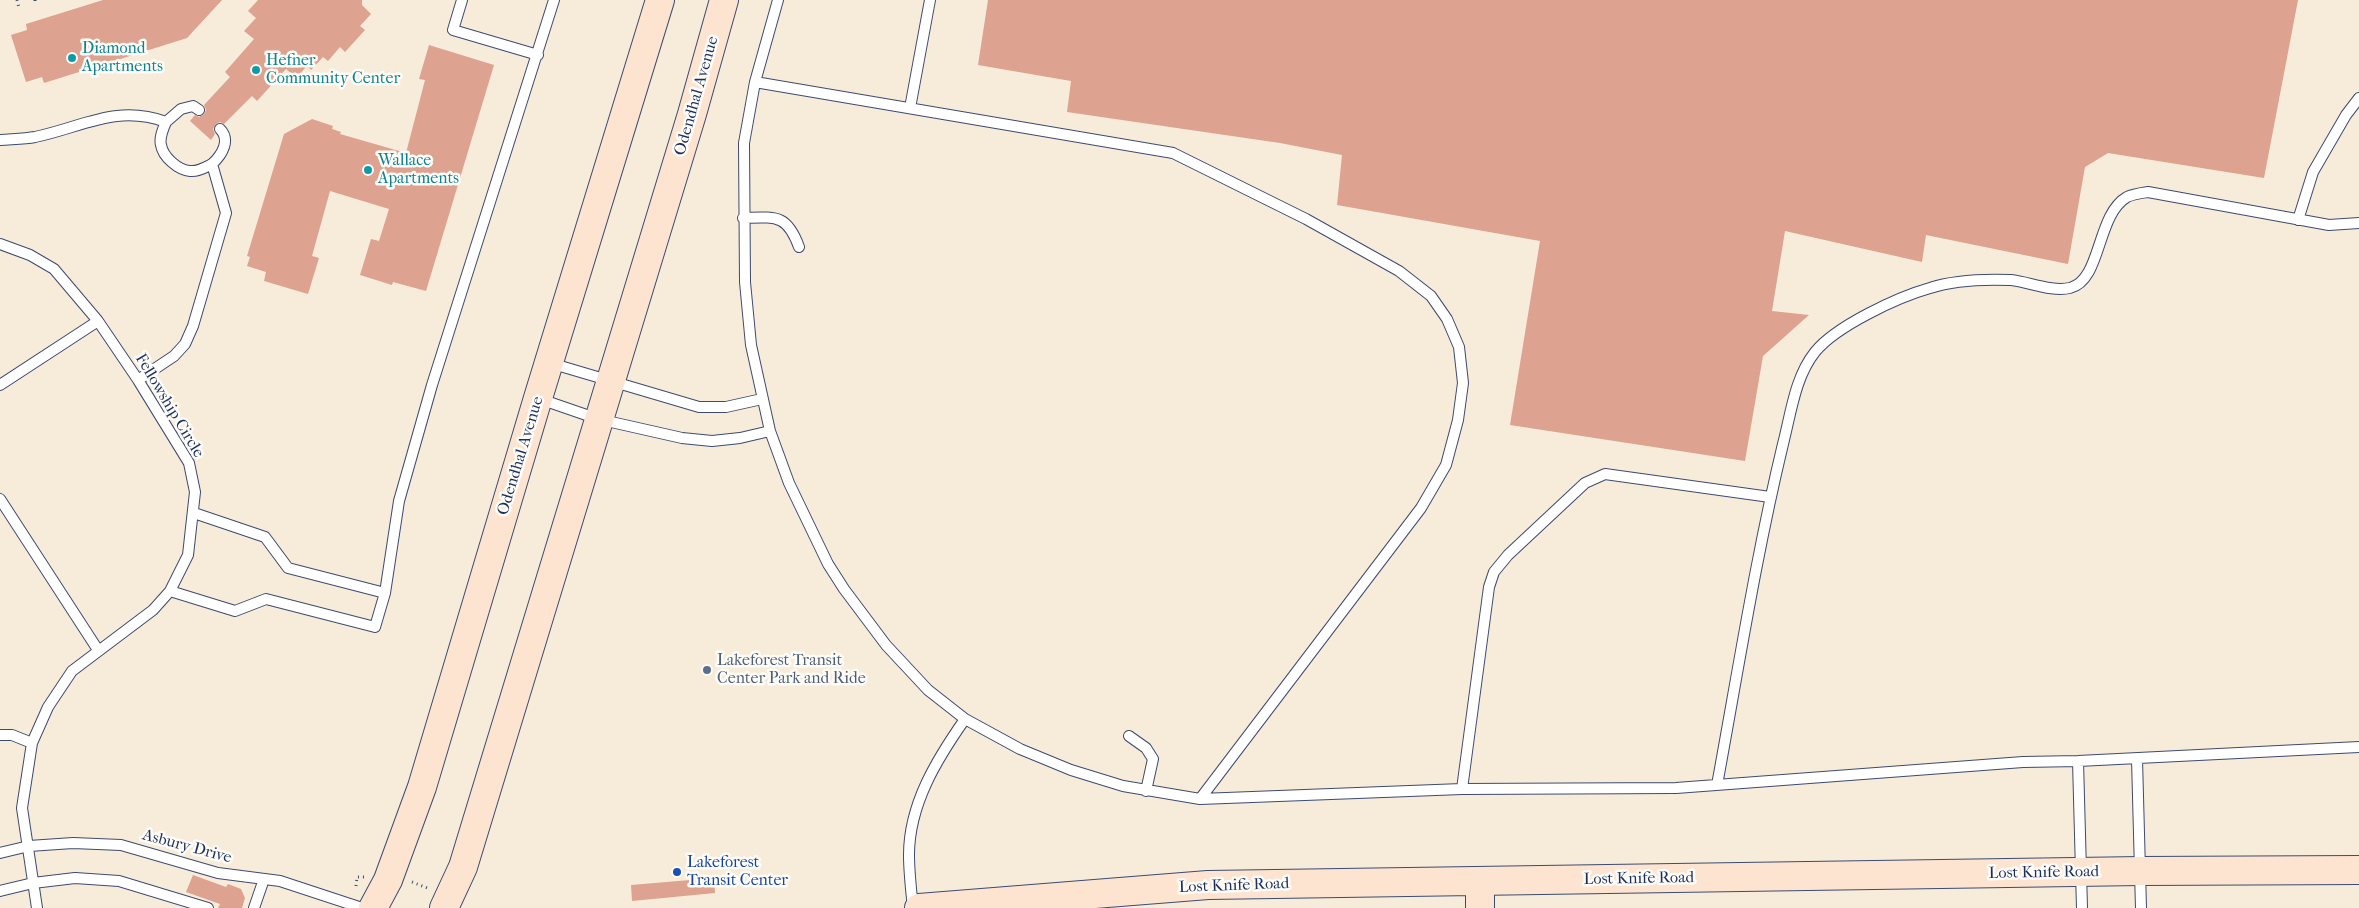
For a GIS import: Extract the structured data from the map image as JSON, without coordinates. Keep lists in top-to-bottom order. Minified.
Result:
{"streets":{"street":["Odendhal Avenue","Lost Knife Road"],"lane":["Fellowship Circle","Asbury Drive"]},"crossings":[["Fellowship Circle","Asbury Drive"]],"places":["Diamond Apartments","Hefner Community Center","Wallace Apartments","Lakeforest Transit Center Park and Ride","Lakeforest Transit Center"]}
